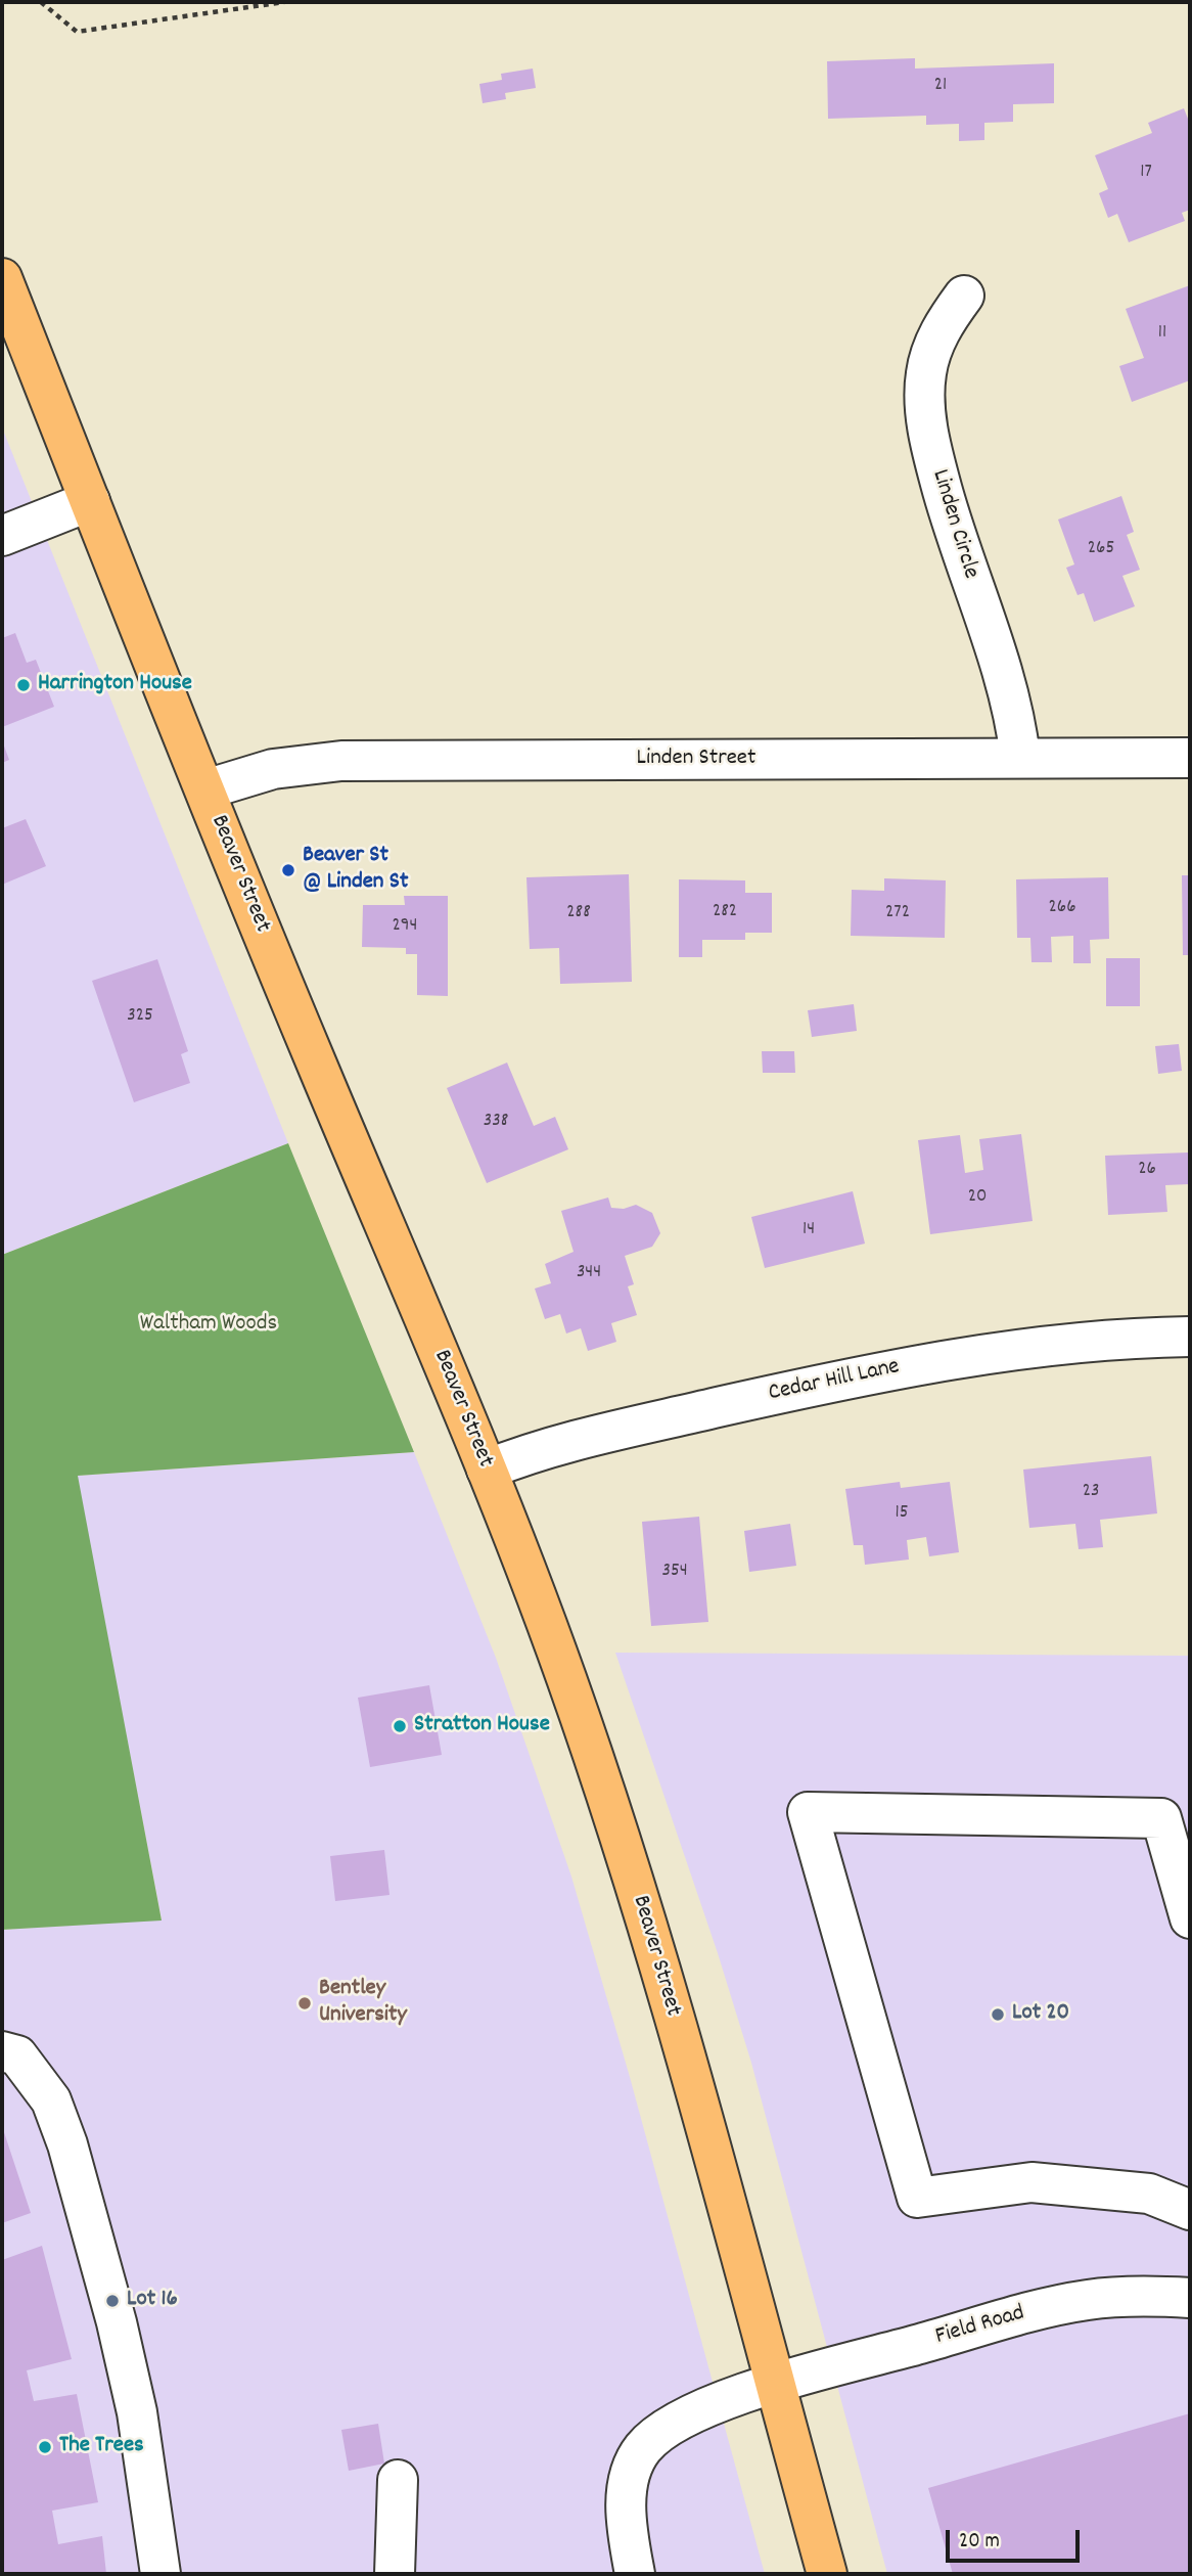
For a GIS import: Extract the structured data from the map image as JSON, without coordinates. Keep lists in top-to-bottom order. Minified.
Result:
{"streets":{"main road":["Beaver Street"],"street":["Linden Circle","Linden Street","Cedar Hill Lane","Field Road"]},"crossings":[["Linden Circle","Linden Street"],["Linden Street","Beaver Street"],["Beaver Street","Cedar Hill Lane"],["Beaver Street","Field Road"]],"parks":["Waltham Woods"],"places":["Harrington House","Beaver St @ Linden St","Stratton House","Bentley University","Lot 20","Lot 16","The Trees"],"house_numbers":["21","17","11","265","266","282","288","272","294","325","338","26","20","14","344","23","15","354"],"scale_bar":"20 m"}
